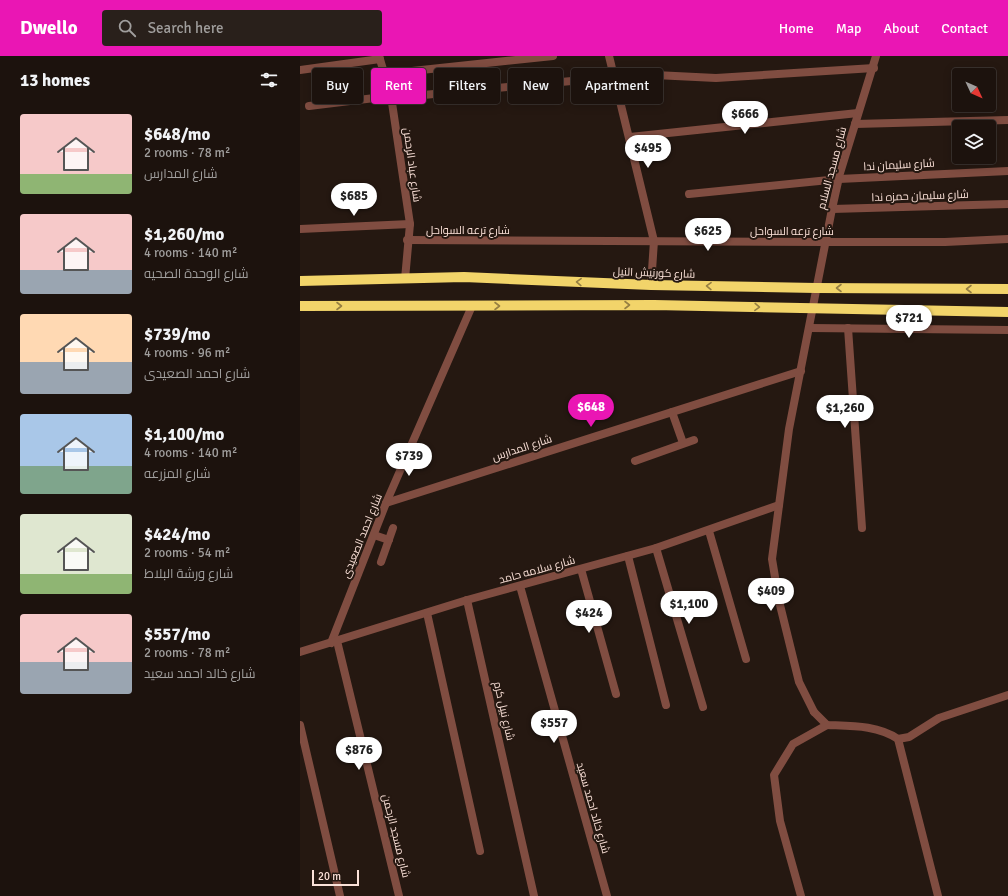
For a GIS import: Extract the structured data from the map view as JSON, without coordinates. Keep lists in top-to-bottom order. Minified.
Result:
{"streets":{"main road":["شارع كورنيش النيل"],"street":["شارع عباد الرحمن","شارع سليمان ندا","شارع مسجد السلام","شارع سليمان حمزه ندا","شارع ترعه السواحل","شارع المدارس","شارع احمد الصعيدى","شارع سلامه حامد","شارع نبيل كرم","شارع خالد احمد سعيد","شارع مسجد الرحمن"]},"crossings":[["شارع عباد الرحمن","شارع ترعه السواحل"],["شارع عباد الرحمن","شارع كورنيش النيل"],["شارع سليمان ندا","شارع مسجد السلام"],["شارع مسجد السلام","شارع سليمان حمزه ندا"],["شارع مسجد السلام","شارع ترعه السواحل"],["شارع مسجد السلام","شارع كورنيش النيل"],["شارع مسجد السلام","شارع المدارس"],["شارع مسجد السلام","شارع سلامه حامد"],["شارع المدارس","شارع احمد الصعيدى"],["شارع احمد الصعيدى","شارع سلامه حامد"],["شارع احمد الصعيدى","شارع مسجد الرحمن"],["شارع سلامه حامد","شارع نبيل كرم"],["شارع سلامه حامد","شارع خالد احمد سعيد"],["شارع سلامه حامد","شارع مسجد الرحمن"]],"scale_bar":"20 m","north":"bottom right","page":{"header":"Dwello","search":"Search here","nav":["Home","Map","About","Contact"],"heading":"13 homes","chip":["Buy","Rent","Filters","New","Apartment"],"price":["$666","$495","$685","$625","$721","$648","$1,260","$739","$409","$1,100","$424","$557","$876"],"list":[{"name":"$648/mo","note":"2 rooms · 78 m² · شارع المدارس"},{"name":"$1,260/mo","note":"4 rooms · 140 m² · شارع الوحدة الصحيه"},{"name":"$739/mo","note":"4 rooms · 96 m² · شارع احمد الصعيدى"},{"name":"$1,100/mo","note":"4 rooms · 140 m² · شارع المزرعه"},{"name":"$424/mo","note":"2 rooms · 54 m² · شارع ورشة البلاط"},{"name":"$557/mo","note":"2 rooms · 78 m² · شارع خالد احمد سعيد"}],"scale":"20 m"}}
